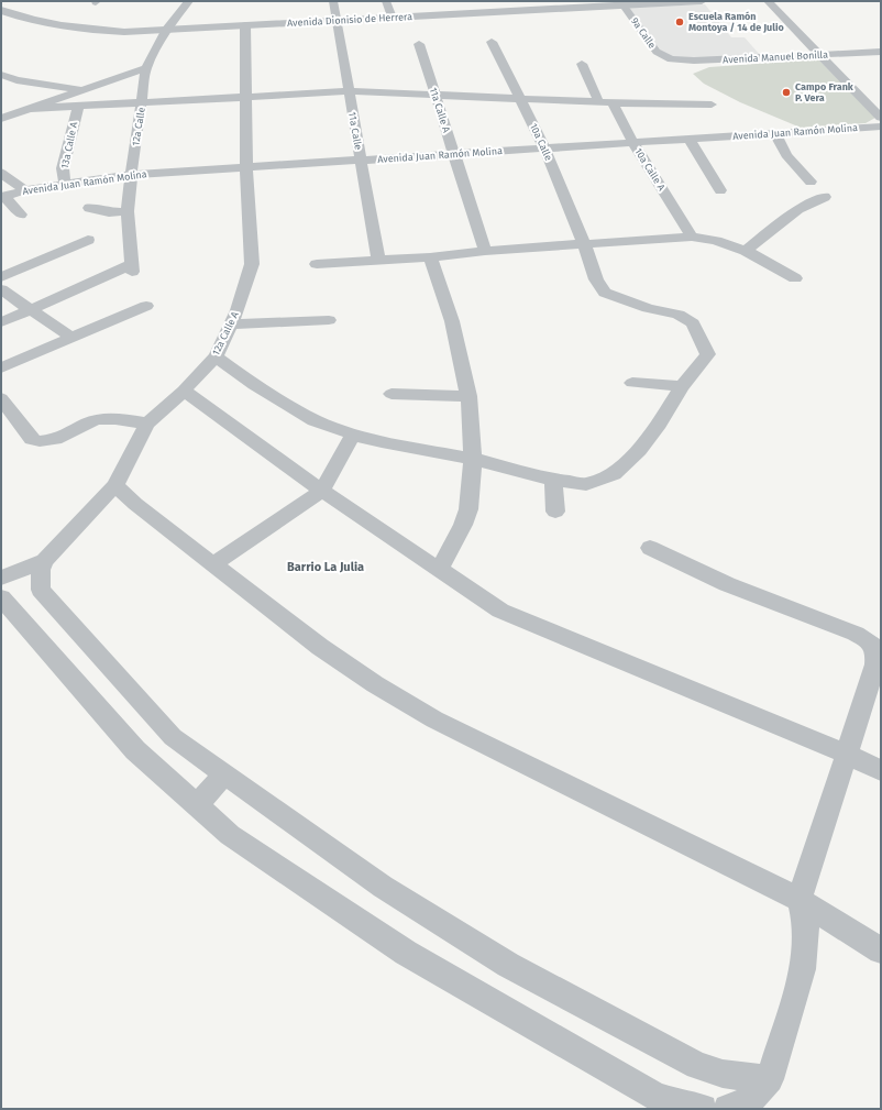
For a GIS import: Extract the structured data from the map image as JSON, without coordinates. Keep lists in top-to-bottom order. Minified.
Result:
{"streets":{"street":["Avenida Dionisio de Herrera","9a Calle","Avenida Manuel Bonilla","11a Calle A","12a Calle","11a Calle","Avenida Juan Ramón Molina","10a Calle","13a Calle A","10a Calle A","12a Calle A"]},"crossings":[["Avenida Dionisio de Herrera","9a Calle"],["Avenida Dionisio de Herrera","12a Calle"],["Avenida Dionisio de Herrera","11a Calle"],["Avenida Dionisio de Herrera","12a Calle A"],["9a Calle","Avenida Manuel Bonilla"],["11a Calle A","Avenida Juan Ramón Molina"],["12a Calle","Avenida Juan Ramón Molina"],["11a Calle","Avenida Juan Ramón Molina"],["Avenida Juan Ramón Molina","10a Calle"],["Avenida Juan Ramón Molina","13a Calle A"],["Avenida Juan Ramón Molina","10a Calle A"],["Avenida Juan Ramón Molina","12a Calle A"]],"districts":["Barrio La Julia"],"places":["Escuela Ramón Montoya / 14 de Julio","Campo Frank P. Vera"]}
